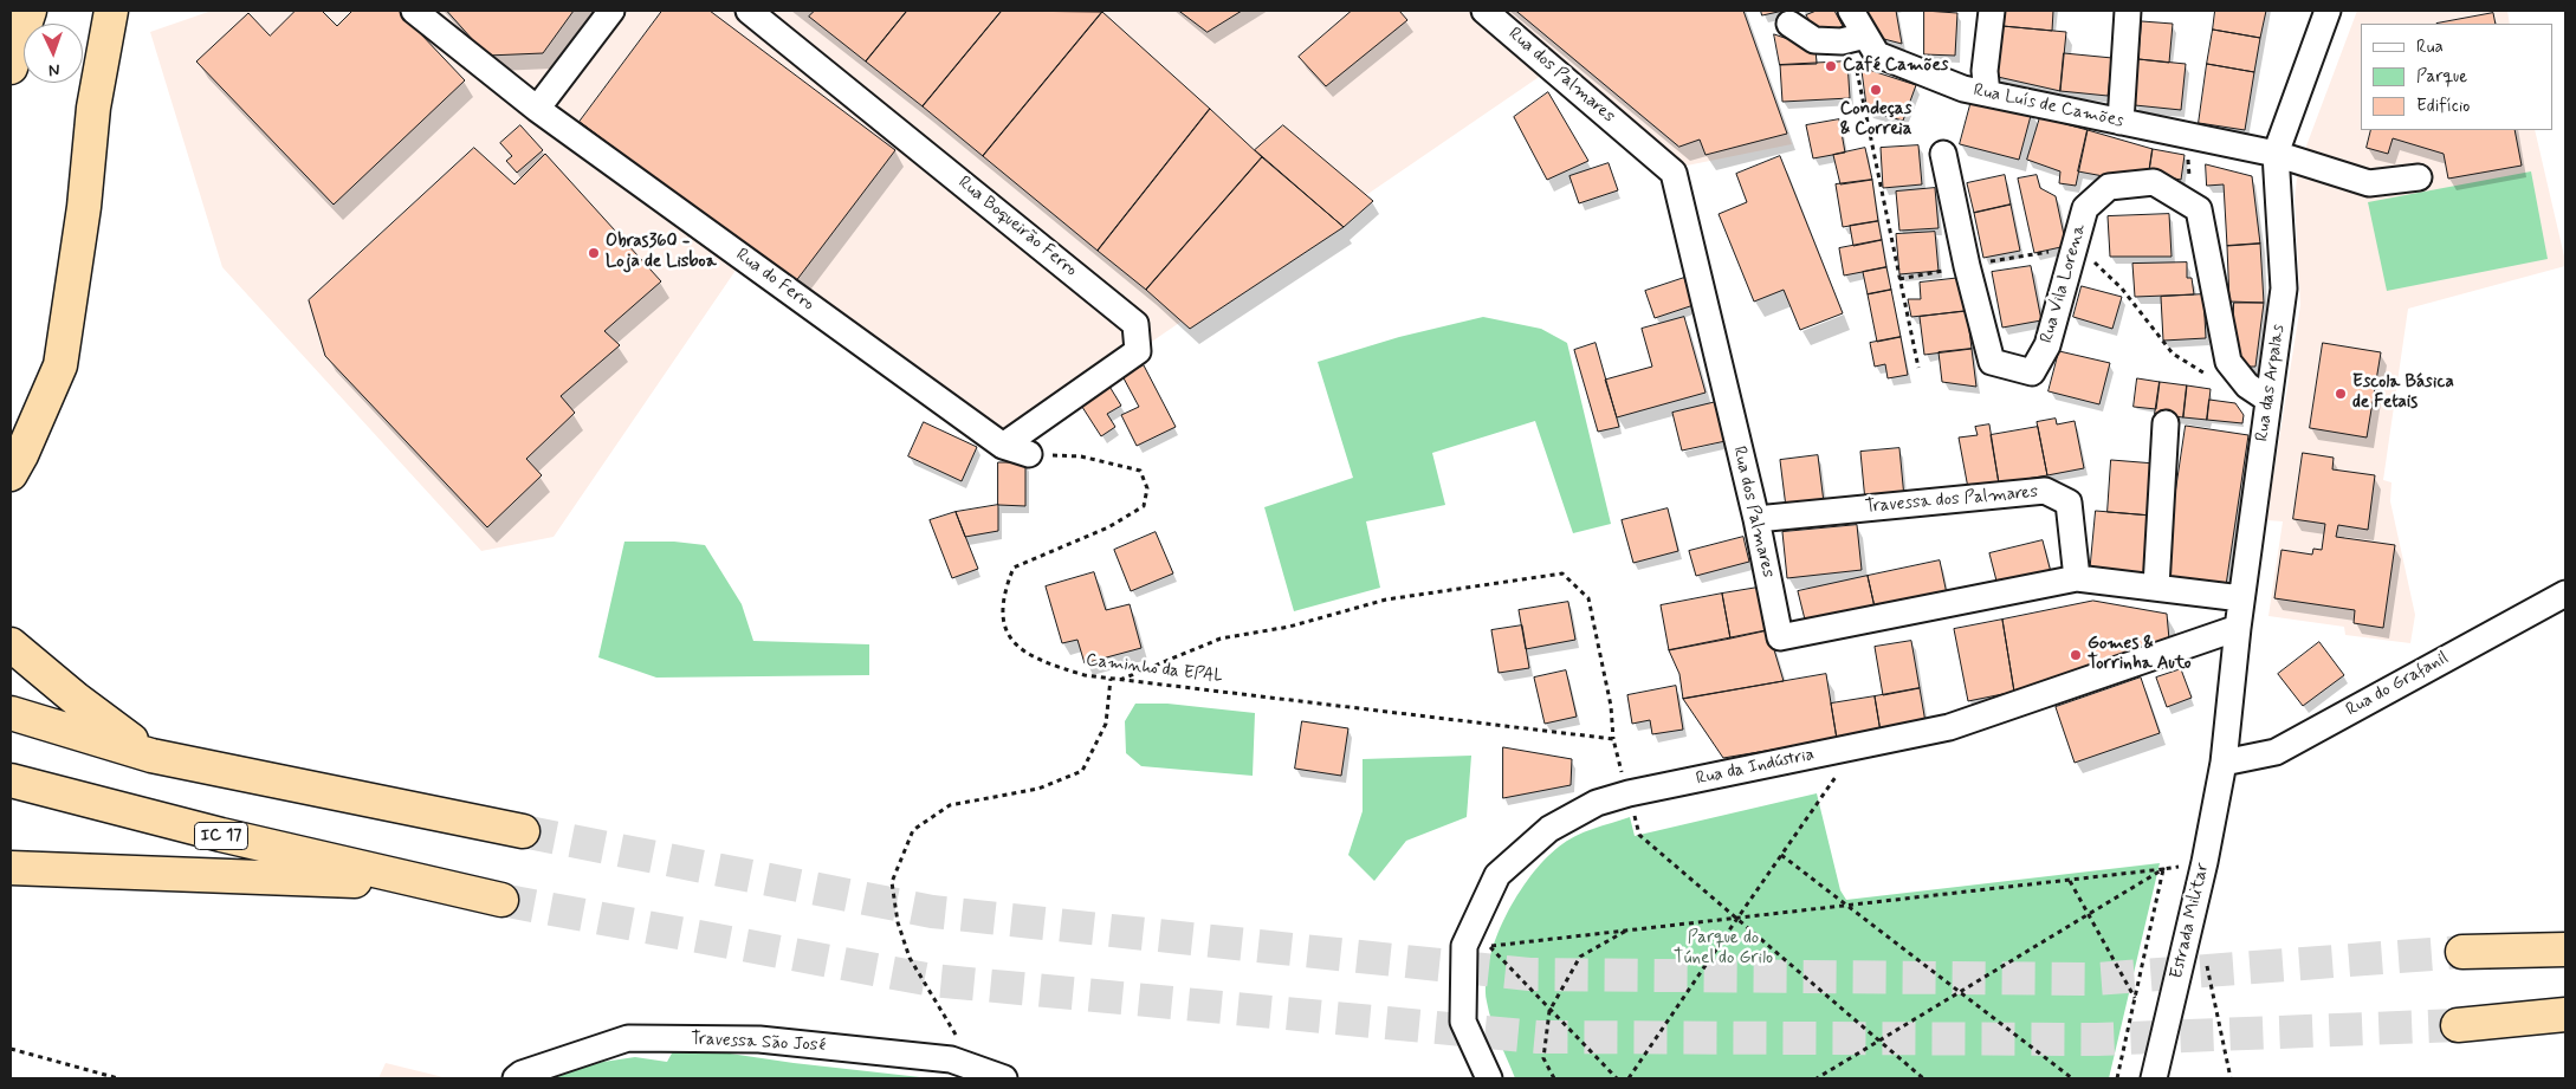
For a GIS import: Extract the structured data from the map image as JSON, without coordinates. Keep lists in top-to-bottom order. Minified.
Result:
{"streets":{"highway":["IC 17"],"street":["Rua dos Palmares","Rua Luís de Camões","Rua Boqueirão Ferro","Rua do Ferro","Rua Vila Lorena","Rua das Arpalas","Travessa dos Palmares","Rua do Grafanil","Rua da Indústria","Estrada Militar","Travessa São José"],"path":["Caminho da EPAL"]},"crossings":[["Rua dos Palmares","Rua das Arpalas"],["Rua dos Palmares","Travessa dos Palmares"],["Rua Luís de Camões","Rua das Arpalas"],["Rua Boqueirão Ferro","Rua do Ferro"],["Rua do Ferro","Caminho da EPAL"],["Rua das Arpalas","Rua do Grafanil"],["Rua das Arpalas","Rua da Indústria"],["Rua das Arpalas","Estrada Militar"],["Rua do Grafanil","Estrada Militar"]],"parks":["Parque do Túnel do Grilo"],"places":["Café Camões","Condeças & Correia","Obras360 - Loja de Lisboa","Escola Básica de Fetais","Gomes & Torrinha Auto"],"legend":["Rua","Parque","Edifício"],"north":"bottom"}
